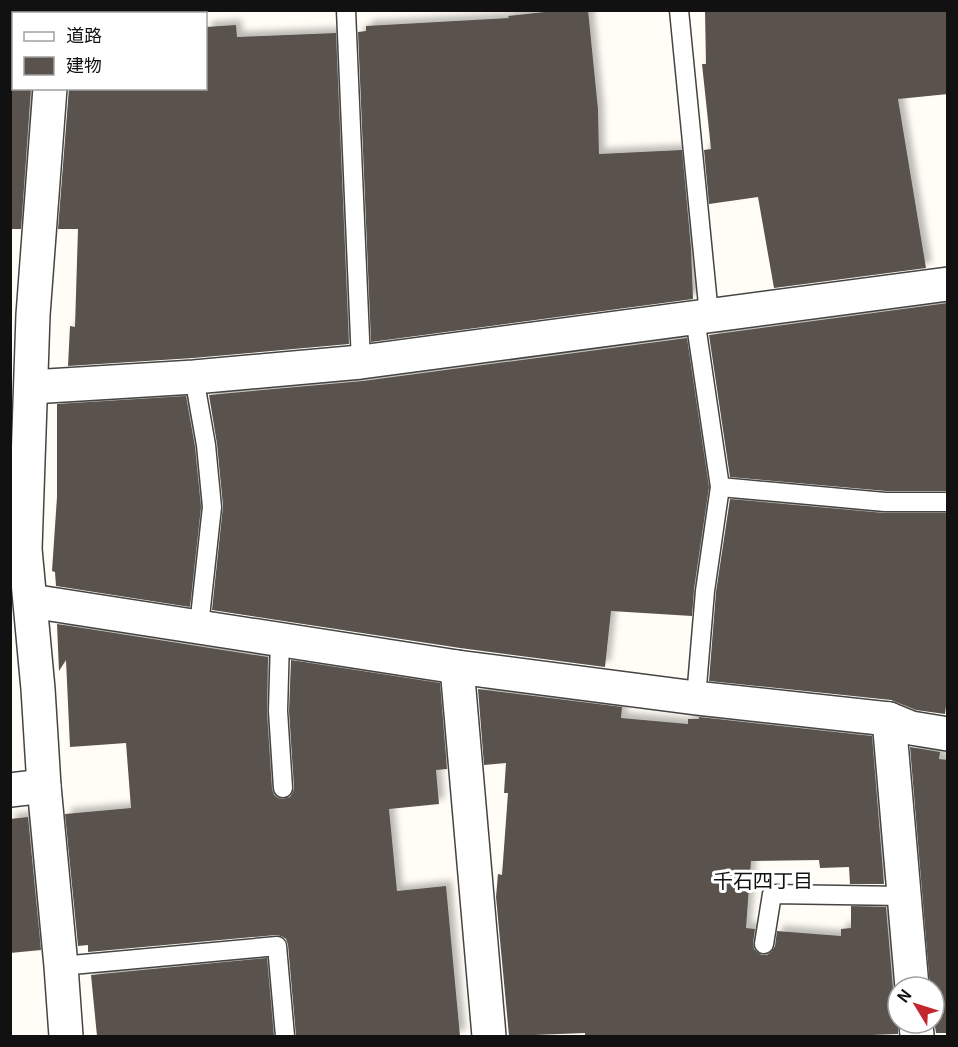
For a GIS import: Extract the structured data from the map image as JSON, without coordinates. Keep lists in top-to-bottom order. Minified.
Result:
{"districts":["千石四丁目"],"legend":["道路","建物"],"north":"top left"}
